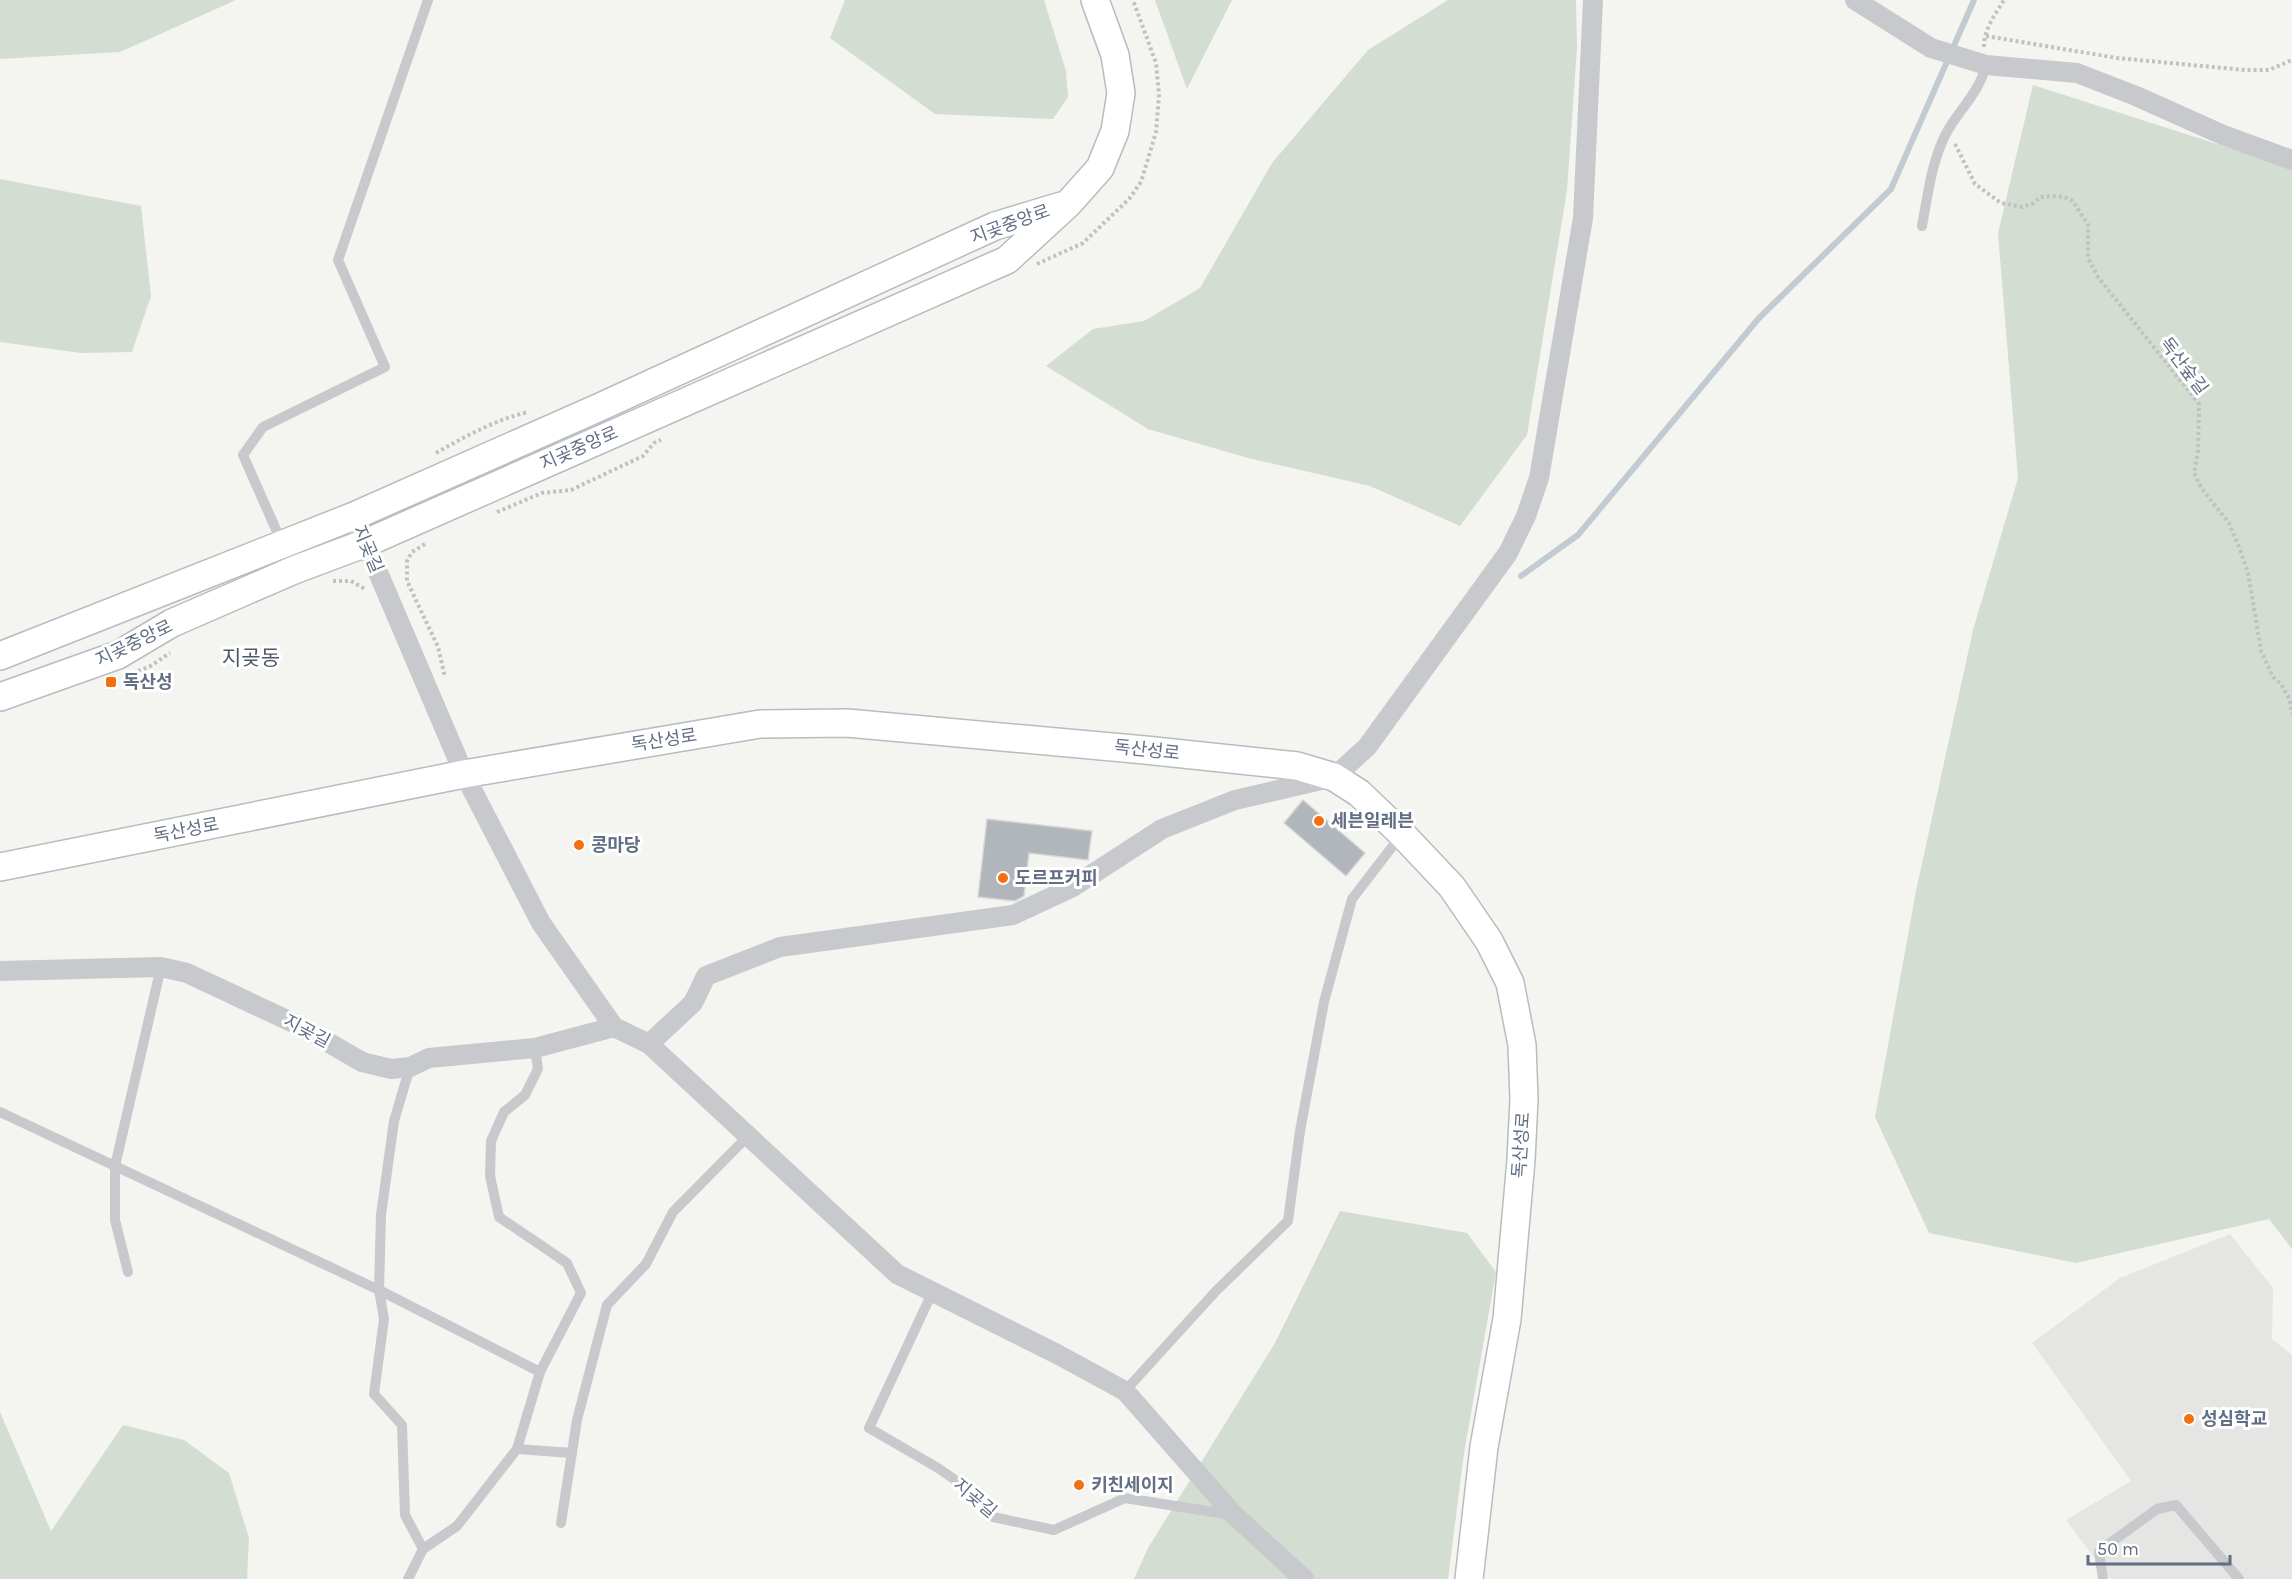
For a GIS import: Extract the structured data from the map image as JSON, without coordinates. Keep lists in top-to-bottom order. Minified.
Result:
{"streets":{"street":["지곶중앙로","지곶길","독산성로"],"path":["독산숲길"]},"crossings":[["지곶중앙로","지곶길"],["지곶길","독산성로"]],"districts":["지곶동"],"places":{"transit":["독산성"],"other":["세븐일레븐","콩마당","도르프커피","성심학교","키친세이지"]},"scale_bar":"50 m"}
